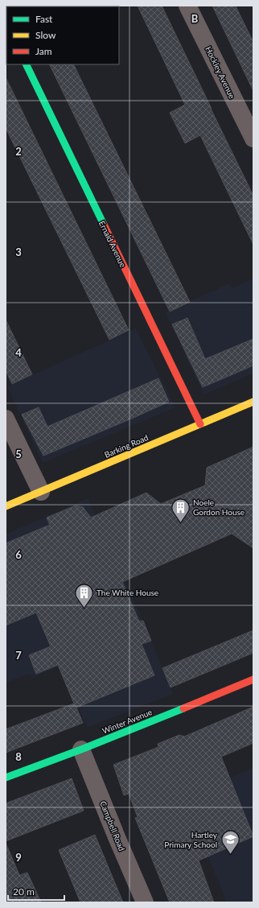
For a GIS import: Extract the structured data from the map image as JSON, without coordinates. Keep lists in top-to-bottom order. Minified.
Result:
{"streets":{"street":["Hockley Avenue","Ernald Avenue","Barking Road","Winter Avenue","Campbell Road"]},"crossings":[["Ernald Avenue","Barking Road"],["Winter Avenue","Campbell Road"]],"places":{"building":["Noele Gordon House","The White House"],"school or university":["Hartley Primary School"]},"legend":["Fast","Slow","Jam"],"scale_bar":"20 m","grid":{"columns":["B"],"rows":["2","3","4","5","6","7","8","9"]}}
